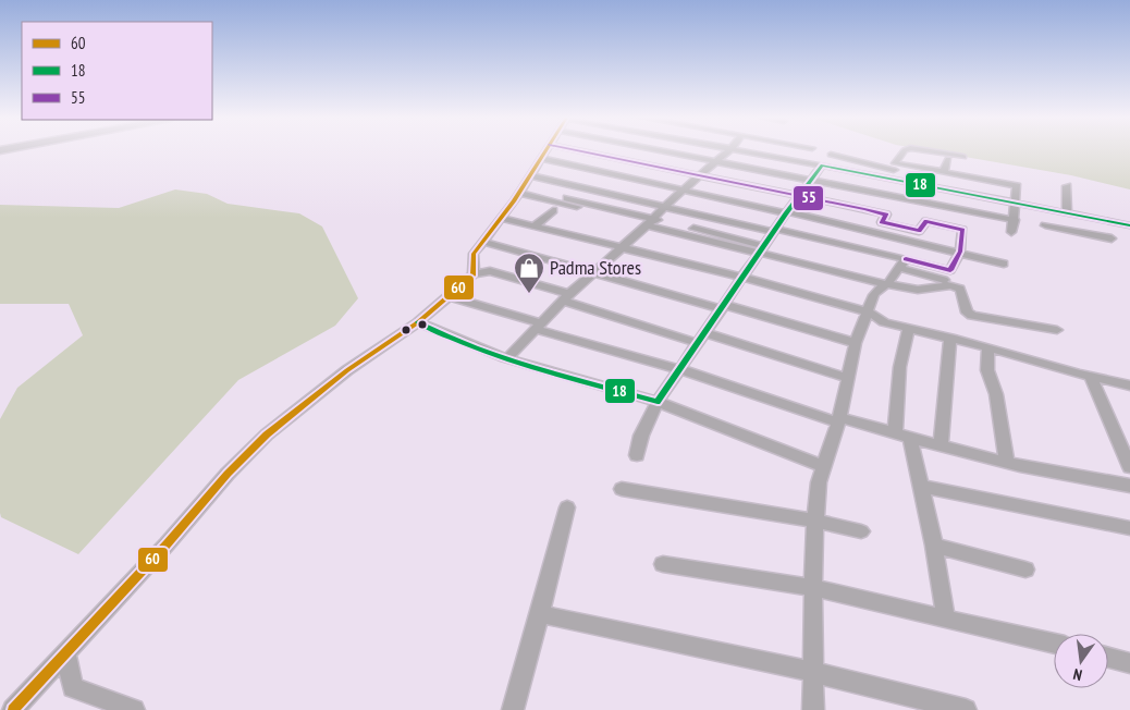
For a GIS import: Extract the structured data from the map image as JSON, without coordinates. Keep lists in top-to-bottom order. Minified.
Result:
{"places":{"shop":["Padma Stores"]},"lines":["transit line 60","transit line 55","transit line 18"],"legend":["60","18","55"],"north":"bottom"}
